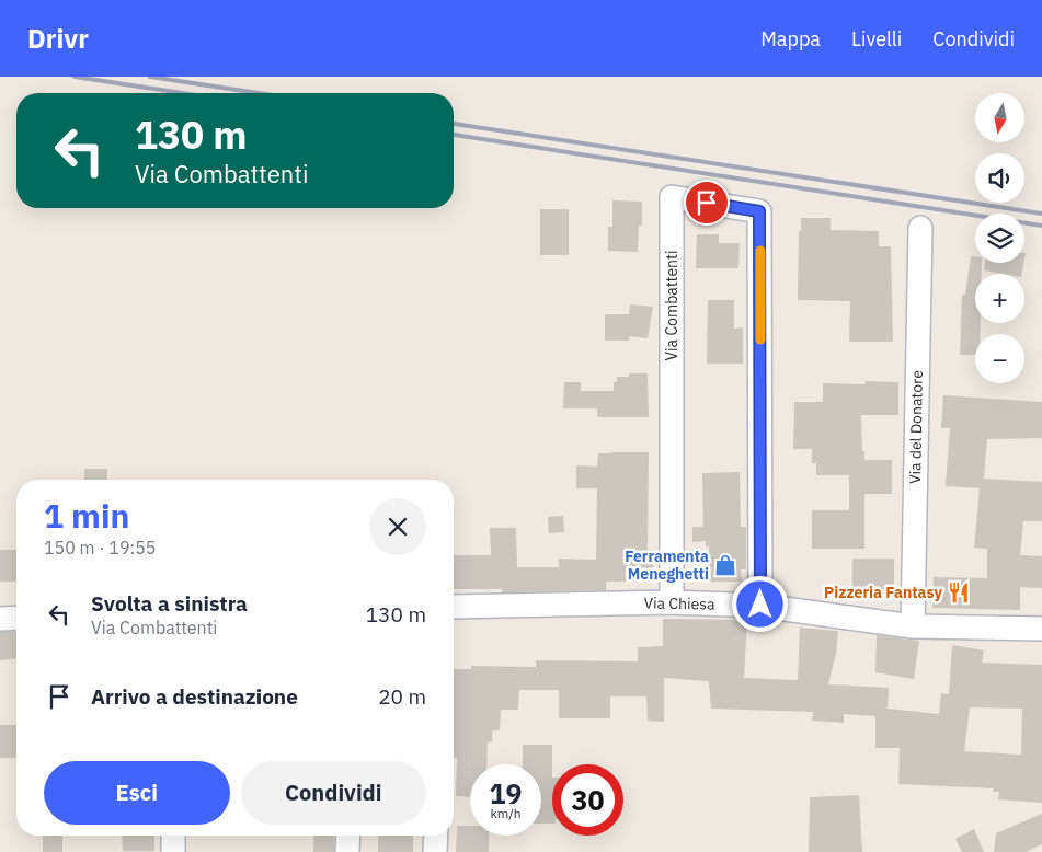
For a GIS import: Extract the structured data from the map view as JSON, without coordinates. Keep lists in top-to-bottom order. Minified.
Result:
{"streets":{"street":["Via Combattenti","Via del Donatore","Via Chiesa"]},"crossings":[["Via Combattenti","Via Chiesa"],["Via del Donatore","Via Chiesa"]],"places":{"shop":["Ferramenta Meneghetti"],"restaurant":["Pizzeria Fantasy"]},"north":"bottom","page":{"header":"Drivr","nav":["Mappa","Livelli","Condividi"],"map_buttons":["+","−"],"turn":["130 m","Via Combattenti"],"heading":["1 min","150 m · 19:55"],"list":[{"name":"Svolta a sinistra","note":"Via Combattenti","value":"130 m"},{"name":"Arrivo a destinazione","value":"20 m"}],"buttons":["Esci","Condividi"],"speed":"19 km/h","limit":"30"}}
